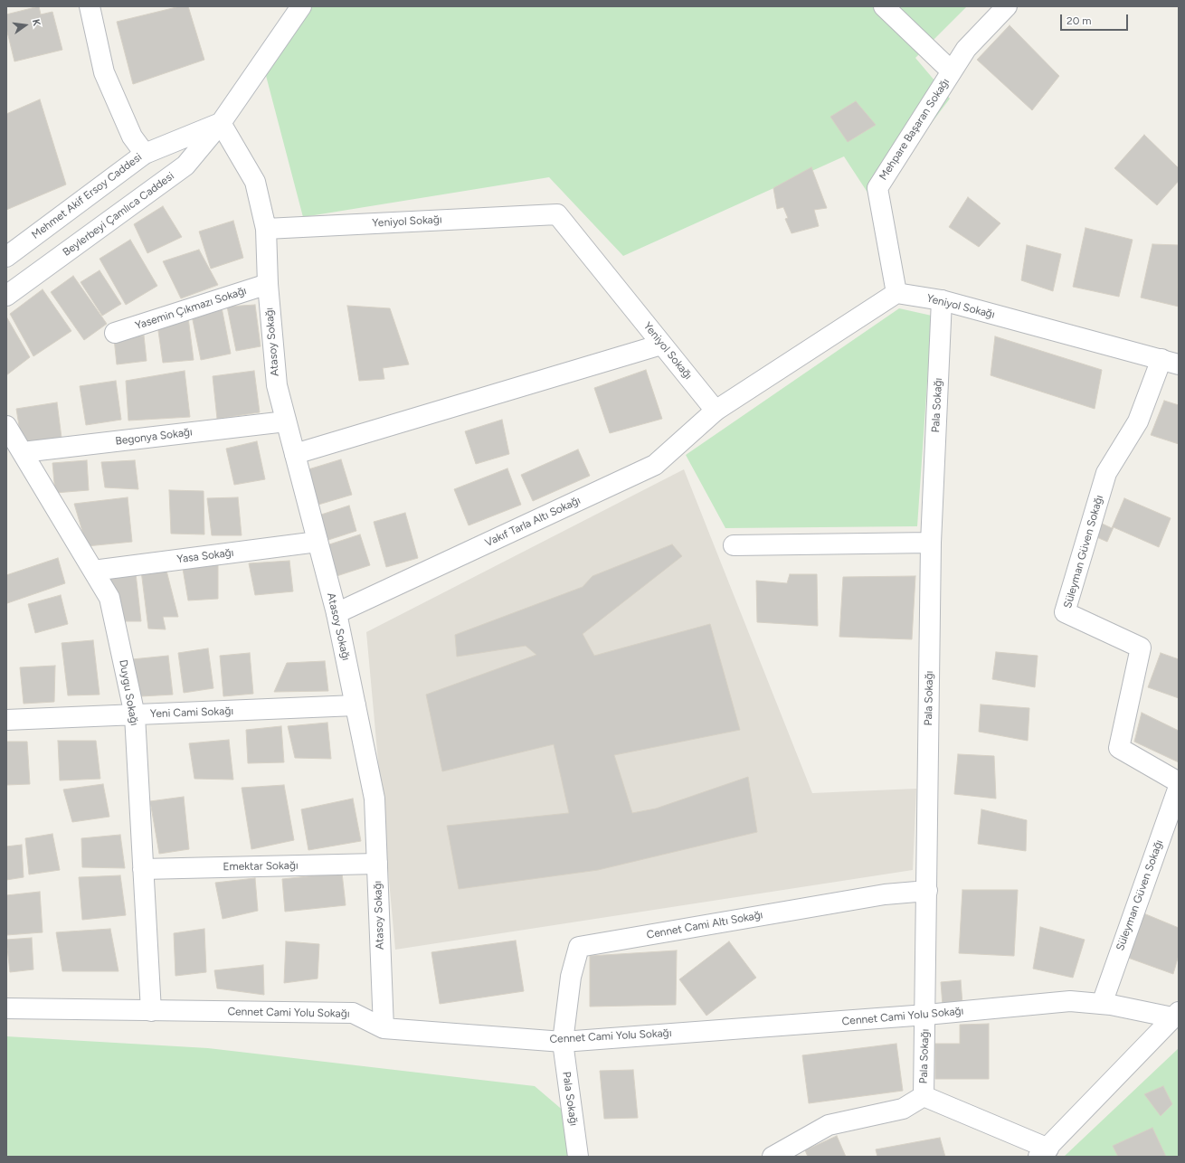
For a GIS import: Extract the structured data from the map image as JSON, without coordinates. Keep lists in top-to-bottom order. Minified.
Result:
{"streets":{"street":["Mehpare Başaran Sokağı","Mehmet Akif Ersoy Caddesi","Beylerbeyi Çamlıca Caddesi","Yeniyol Sokağı","Yasemin Çıkmazı Sokağı","Atasoy Sokağı","Pala Sokağı","Begonya Sokağı","Vakıf Tarla Altı Sokağı","Süleyman Güven Sokağı","Yasa Sokağı","Duygu Sokağı","Yeni Cami Sokağı","Emektar Sokağı","Cennet Cami Altı Sokağı","Cennet Cami Yolu Sokağı"]},"crossings":[["Mehpare Başaran Sokağı","Yeniyol Sokağı"],["Mehmet Akif Ersoy Caddesi","Beylerbeyi Çamlıca Caddesi"],["Yeniyol Sokağı","Atasoy Sokağı"],["Yeniyol Sokağı","Pala Sokağı"],["Yeniyol Sokağı","Vakıf Tarla Altı Sokağı"],["Yeniyol Sokağı","Süleyman Güven Sokağı"],["Yasemin Çıkmazı Sokağı","Atasoy Sokağı"],["Atasoy Sokağı","Begonya Sokağı"],["Atasoy Sokağı","Vakıf Tarla Altı Sokağı"],["Atasoy Sokağı","Yasa Sokağı"],["Atasoy Sokağı","Yeni Cami Sokağı"],["Atasoy Sokağı","Emektar Sokağı"],["Atasoy Sokağı","Cennet Cami Yolu Sokağı"],["Pala Sokağı","Cennet Cami Altı Sokağı"],["Pala Sokağı","Cennet Cami Yolu Sokağı"],["Begonya Sokağı","Duygu Sokağı"],["Süleyman Güven Sokağı","Cennet Cami Yolu Sokağı"],["Yasa Sokağı","Duygu Sokağı"],["Duygu Sokağı","Yeni Cami Sokağı"],["Duygu Sokağı","Emektar Sokağı"],["Duygu Sokağı","Cennet Cami Yolu Sokağı"],["Cennet Cami Altı Sokağı","Cennet Cami Yolu Sokağı"]],"scale_bar":"20 m","north":"right"}
